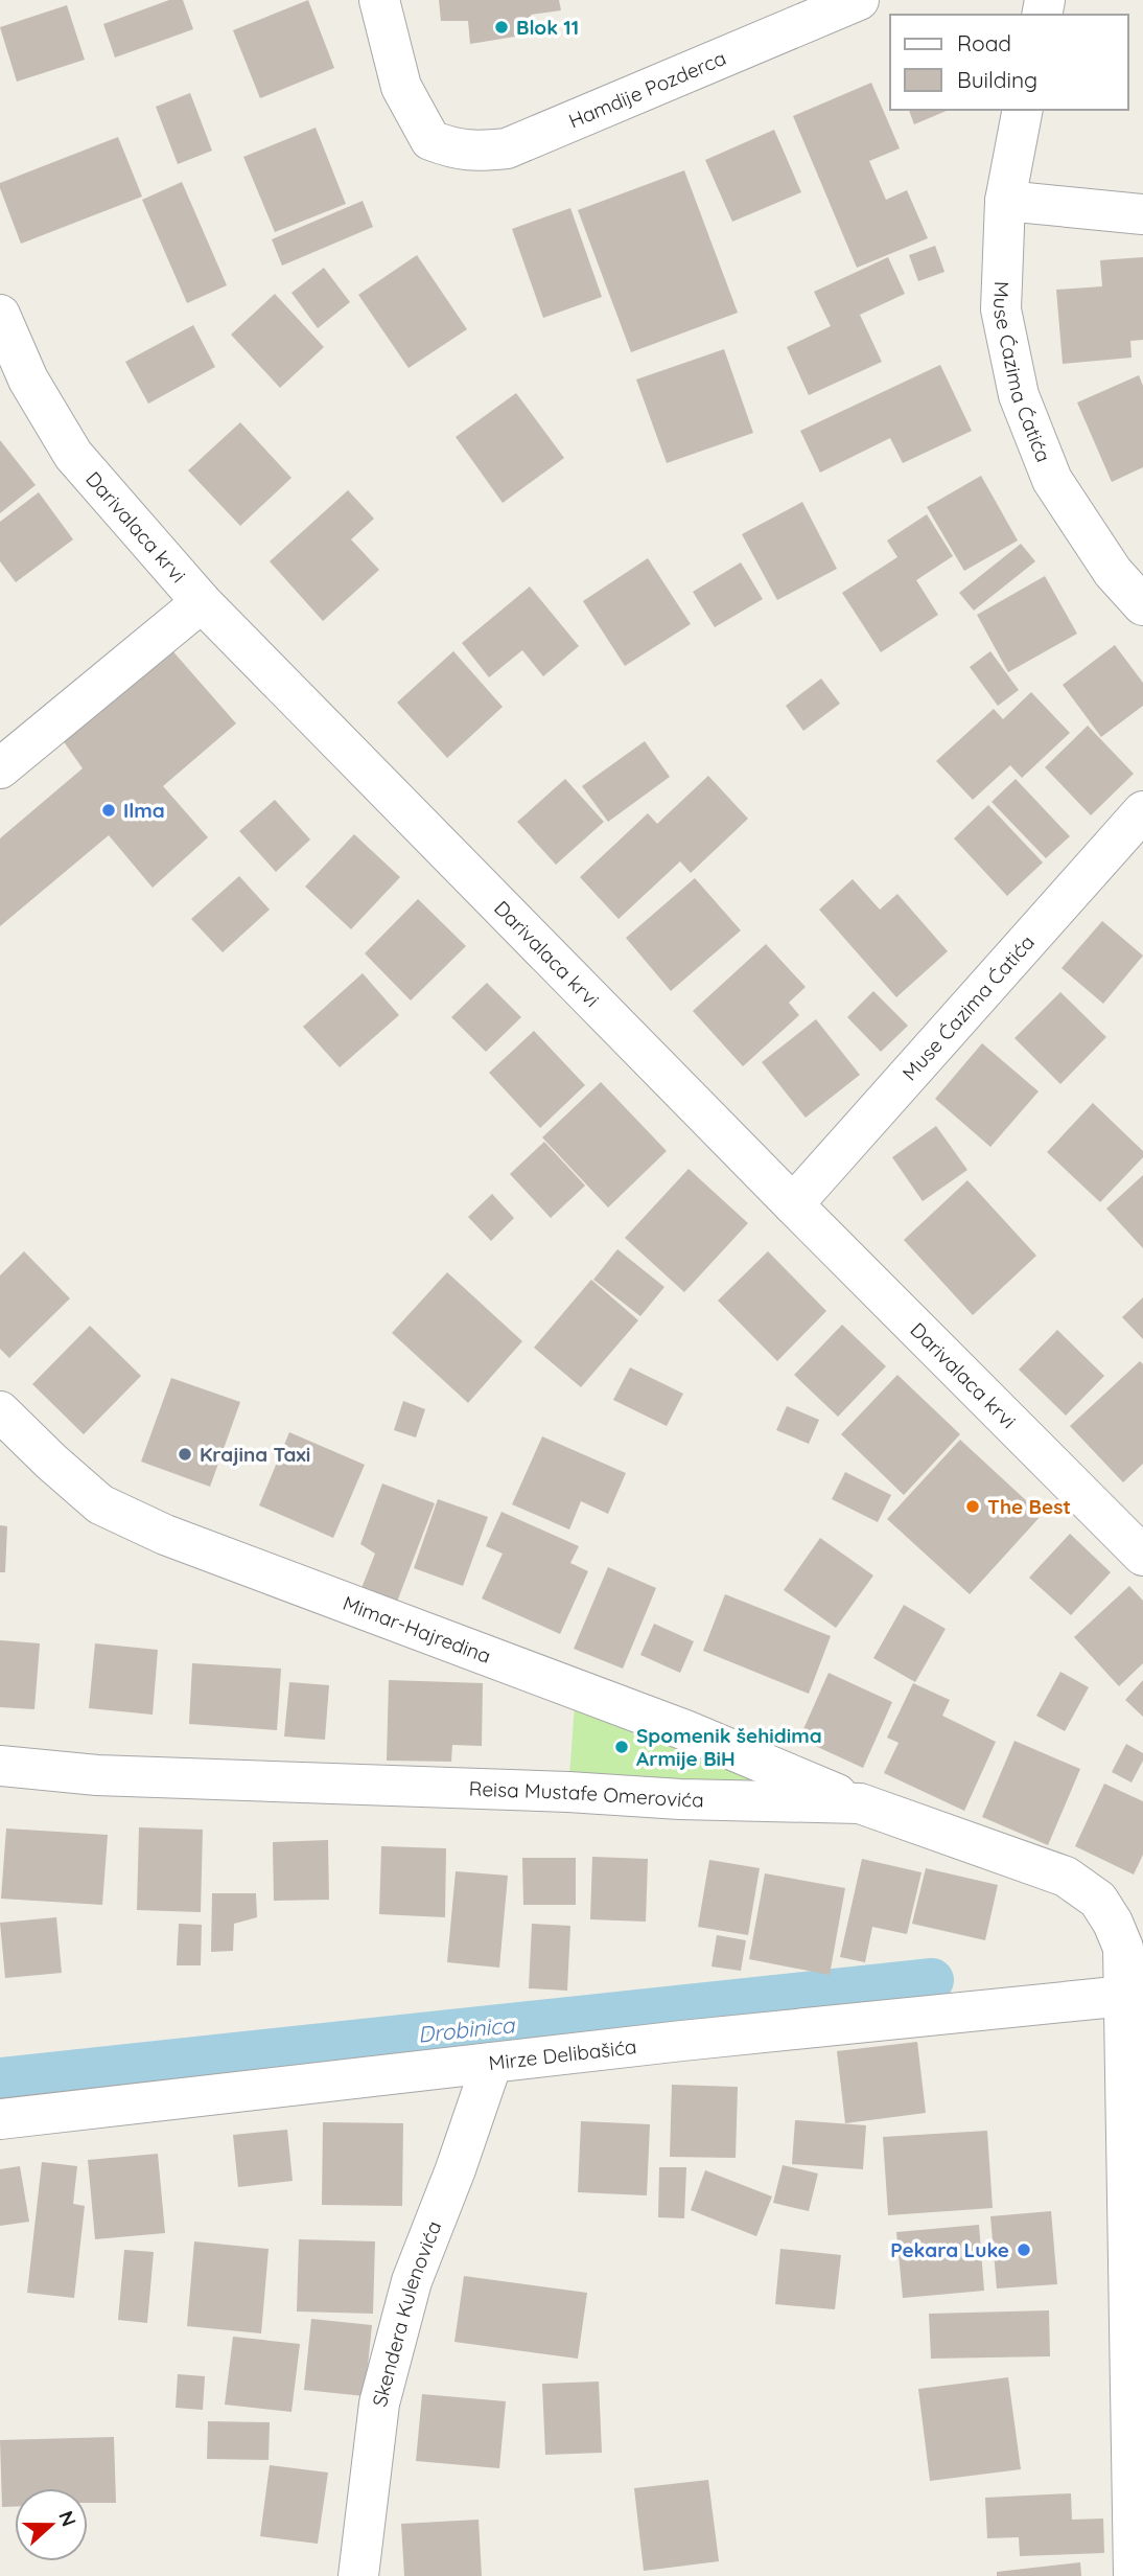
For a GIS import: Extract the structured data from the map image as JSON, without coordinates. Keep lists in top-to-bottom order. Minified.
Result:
{"streets":{"street":["Hamdije Pozderca","Muse Ćazima Ćatića","Darivalaca krvi","Mimar-Hajredina","Reisa Mustafe Omerovića","Mirze Delibašića","Skendera Kulenovića"]},"crossings":[["Muse Ćazima Ćatića","Darivalaca krvi"],["Mimar-Hajredina","Reisa Mustafe Omerovića"],["Mirze Delibašića","Skendera Kulenovića"]],"water":["Drobinica"],"places":["Blok 11","Ilma","Krajina Taxi","The Best","Spomenik šehidima Armije BiH","Pekara Luke"],"legend":["Road","Building"],"north":"right"}
